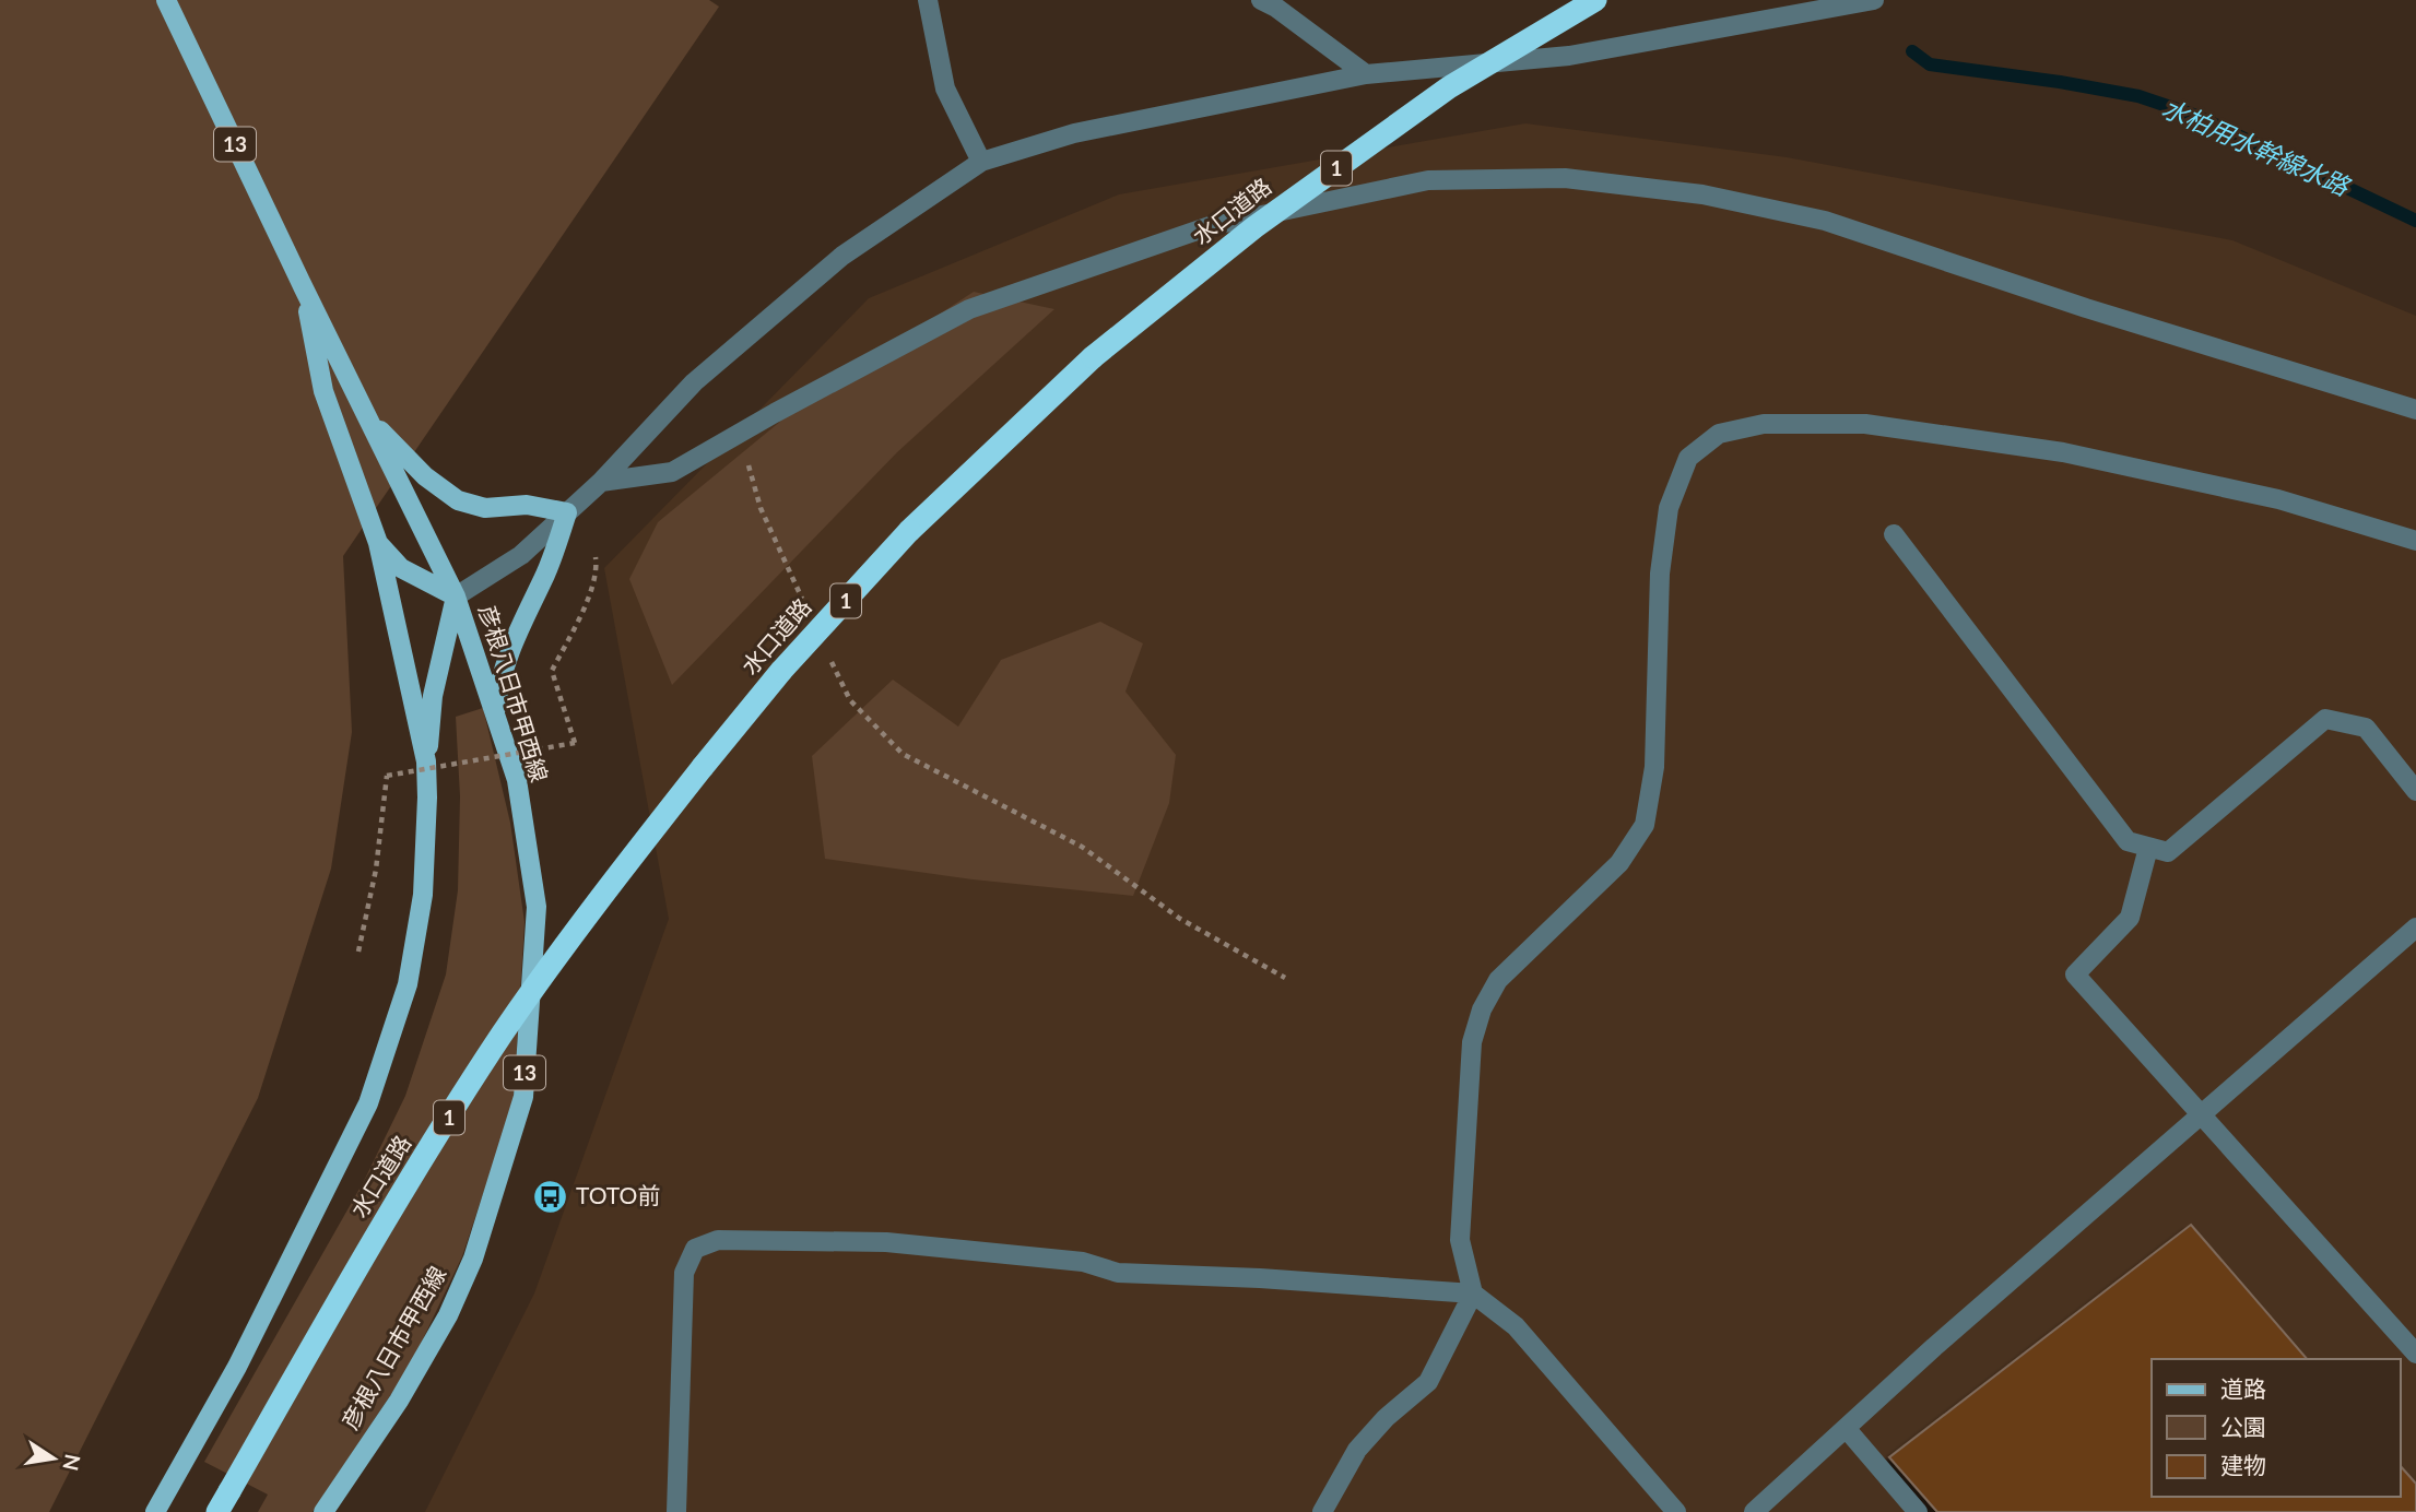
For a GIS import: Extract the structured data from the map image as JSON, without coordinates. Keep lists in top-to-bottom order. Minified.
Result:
{"streets":{"highway":["1","水口道路"],"main road":["13","彦根八日市甲西線"]},"crossings":[["13","彦根八日市甲西線"]],"water":["水柏用水幹線水路"],"places":{"bus stop":["TOTO前"]},"legend":["道路","公園","建物"],"north":"right"}
